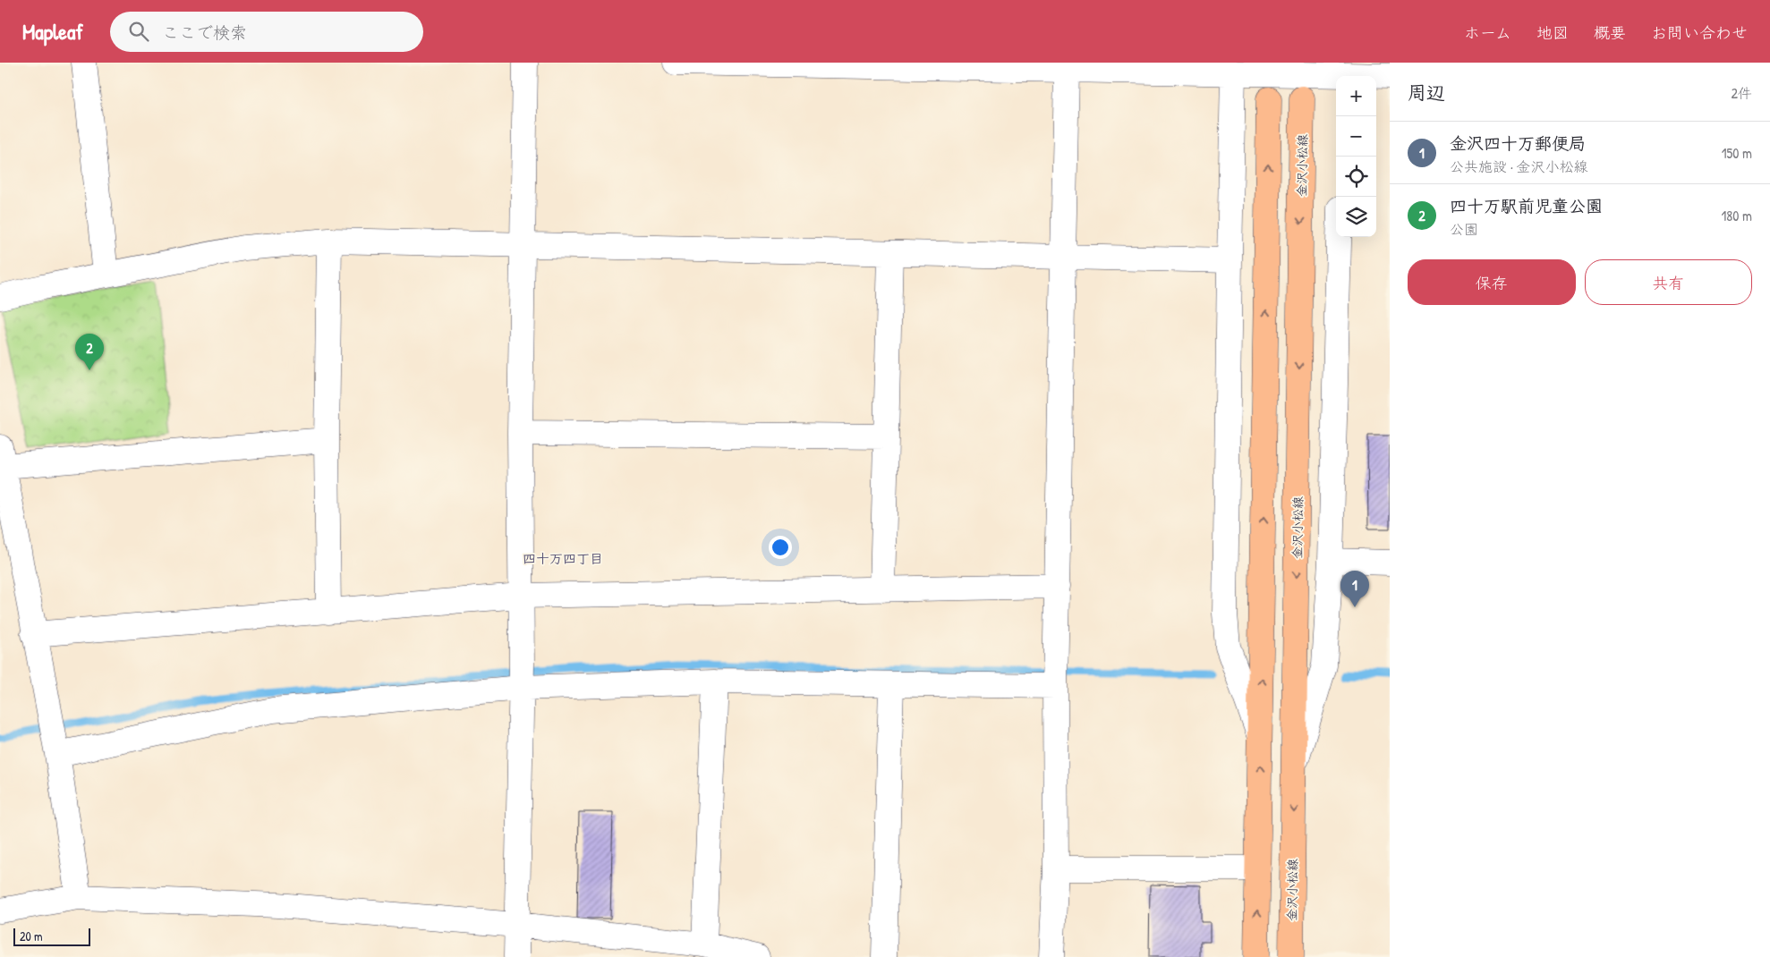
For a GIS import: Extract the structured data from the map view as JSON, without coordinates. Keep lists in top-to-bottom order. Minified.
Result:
{"streets":{"main road":["金沢小松線"]},"districts":["四十万四丁目"],"scale_bar":"20 m","page":{"header":"Mapleaf","search":"ここで検索","nav":["ホーム","地図","概要","お問い合わせ"],"heading":["周辺","2件"],"map_buttons":["+","−"],"list":[{"mark":"1","name":"金沢四十万郵便局","note":"公共施設 · 金沢小松線","value":"150 m"},{"mark":"2","name":"四十万駅前児童公園","note":"公園","value":"180 m"}],"buttons":["保存","共有"],"pins":["2","1"],"scale":"20 m"}}
